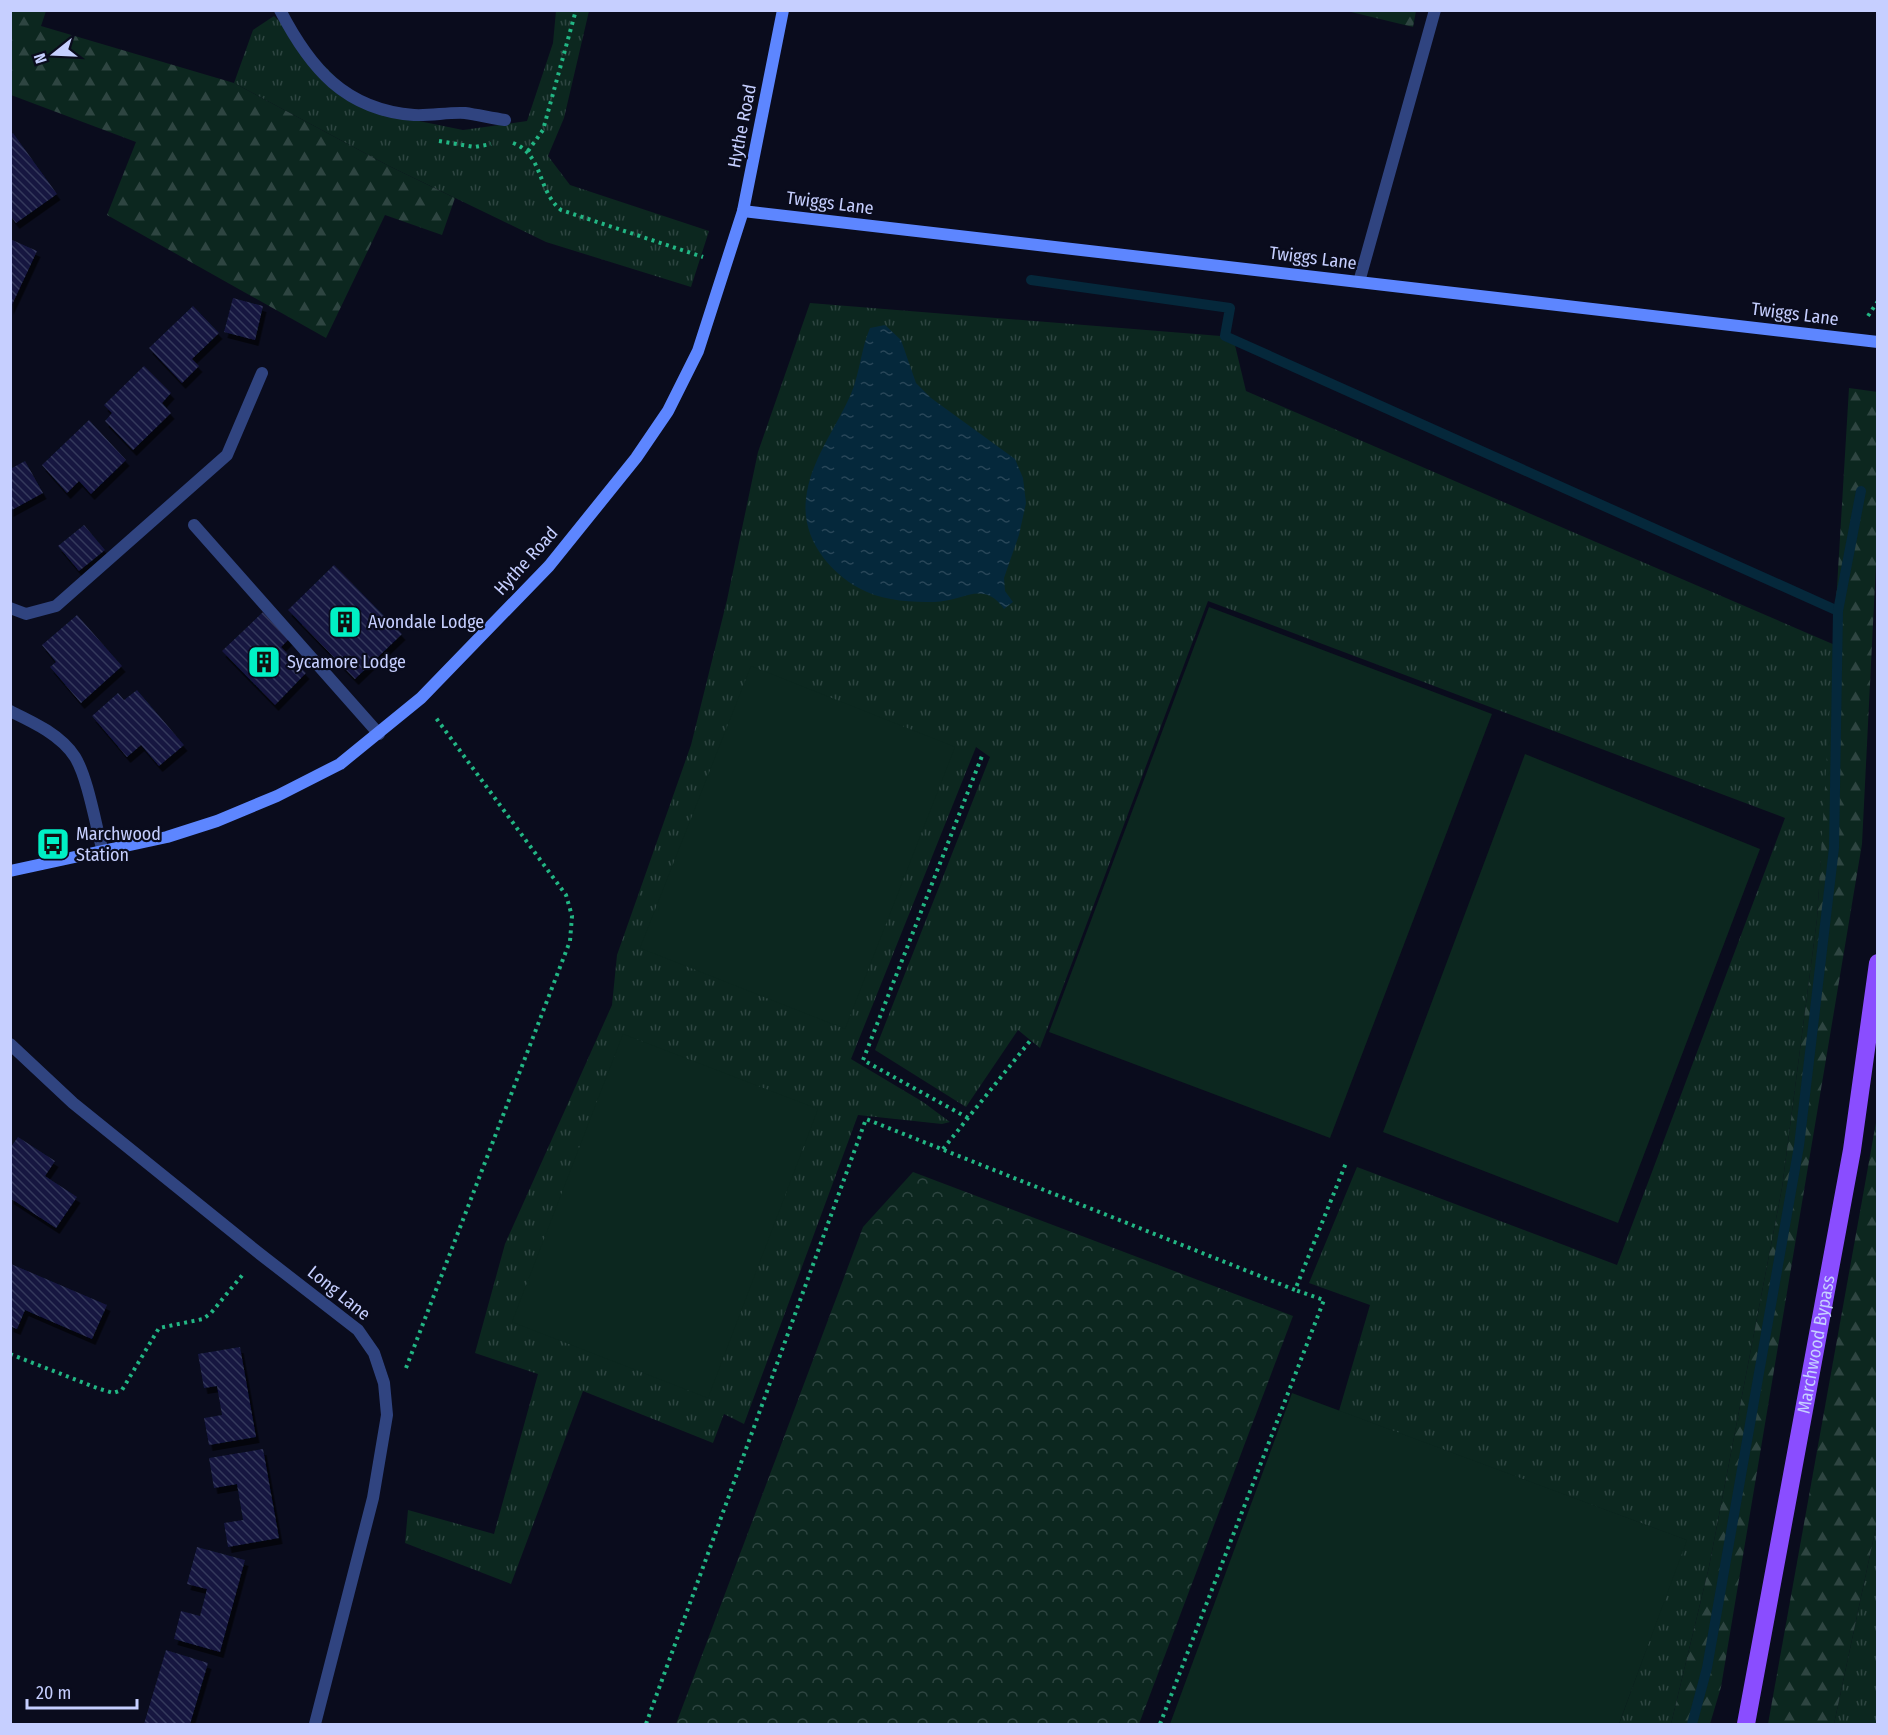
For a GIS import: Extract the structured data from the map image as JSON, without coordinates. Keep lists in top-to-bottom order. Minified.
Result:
{"streets":{"main road":["Marchwood Bypass"],"street":["Hythe Road","Twiggs Lane","Long Lane"]},"crossings":[["Hythe Road","Twiggs Lane"]],"places":{"building":["Avondale Lodge","Sycamore Lodge"],"bus stop":["Marchwood Station"]},"scale_bar":"20 m","north":"left"}
